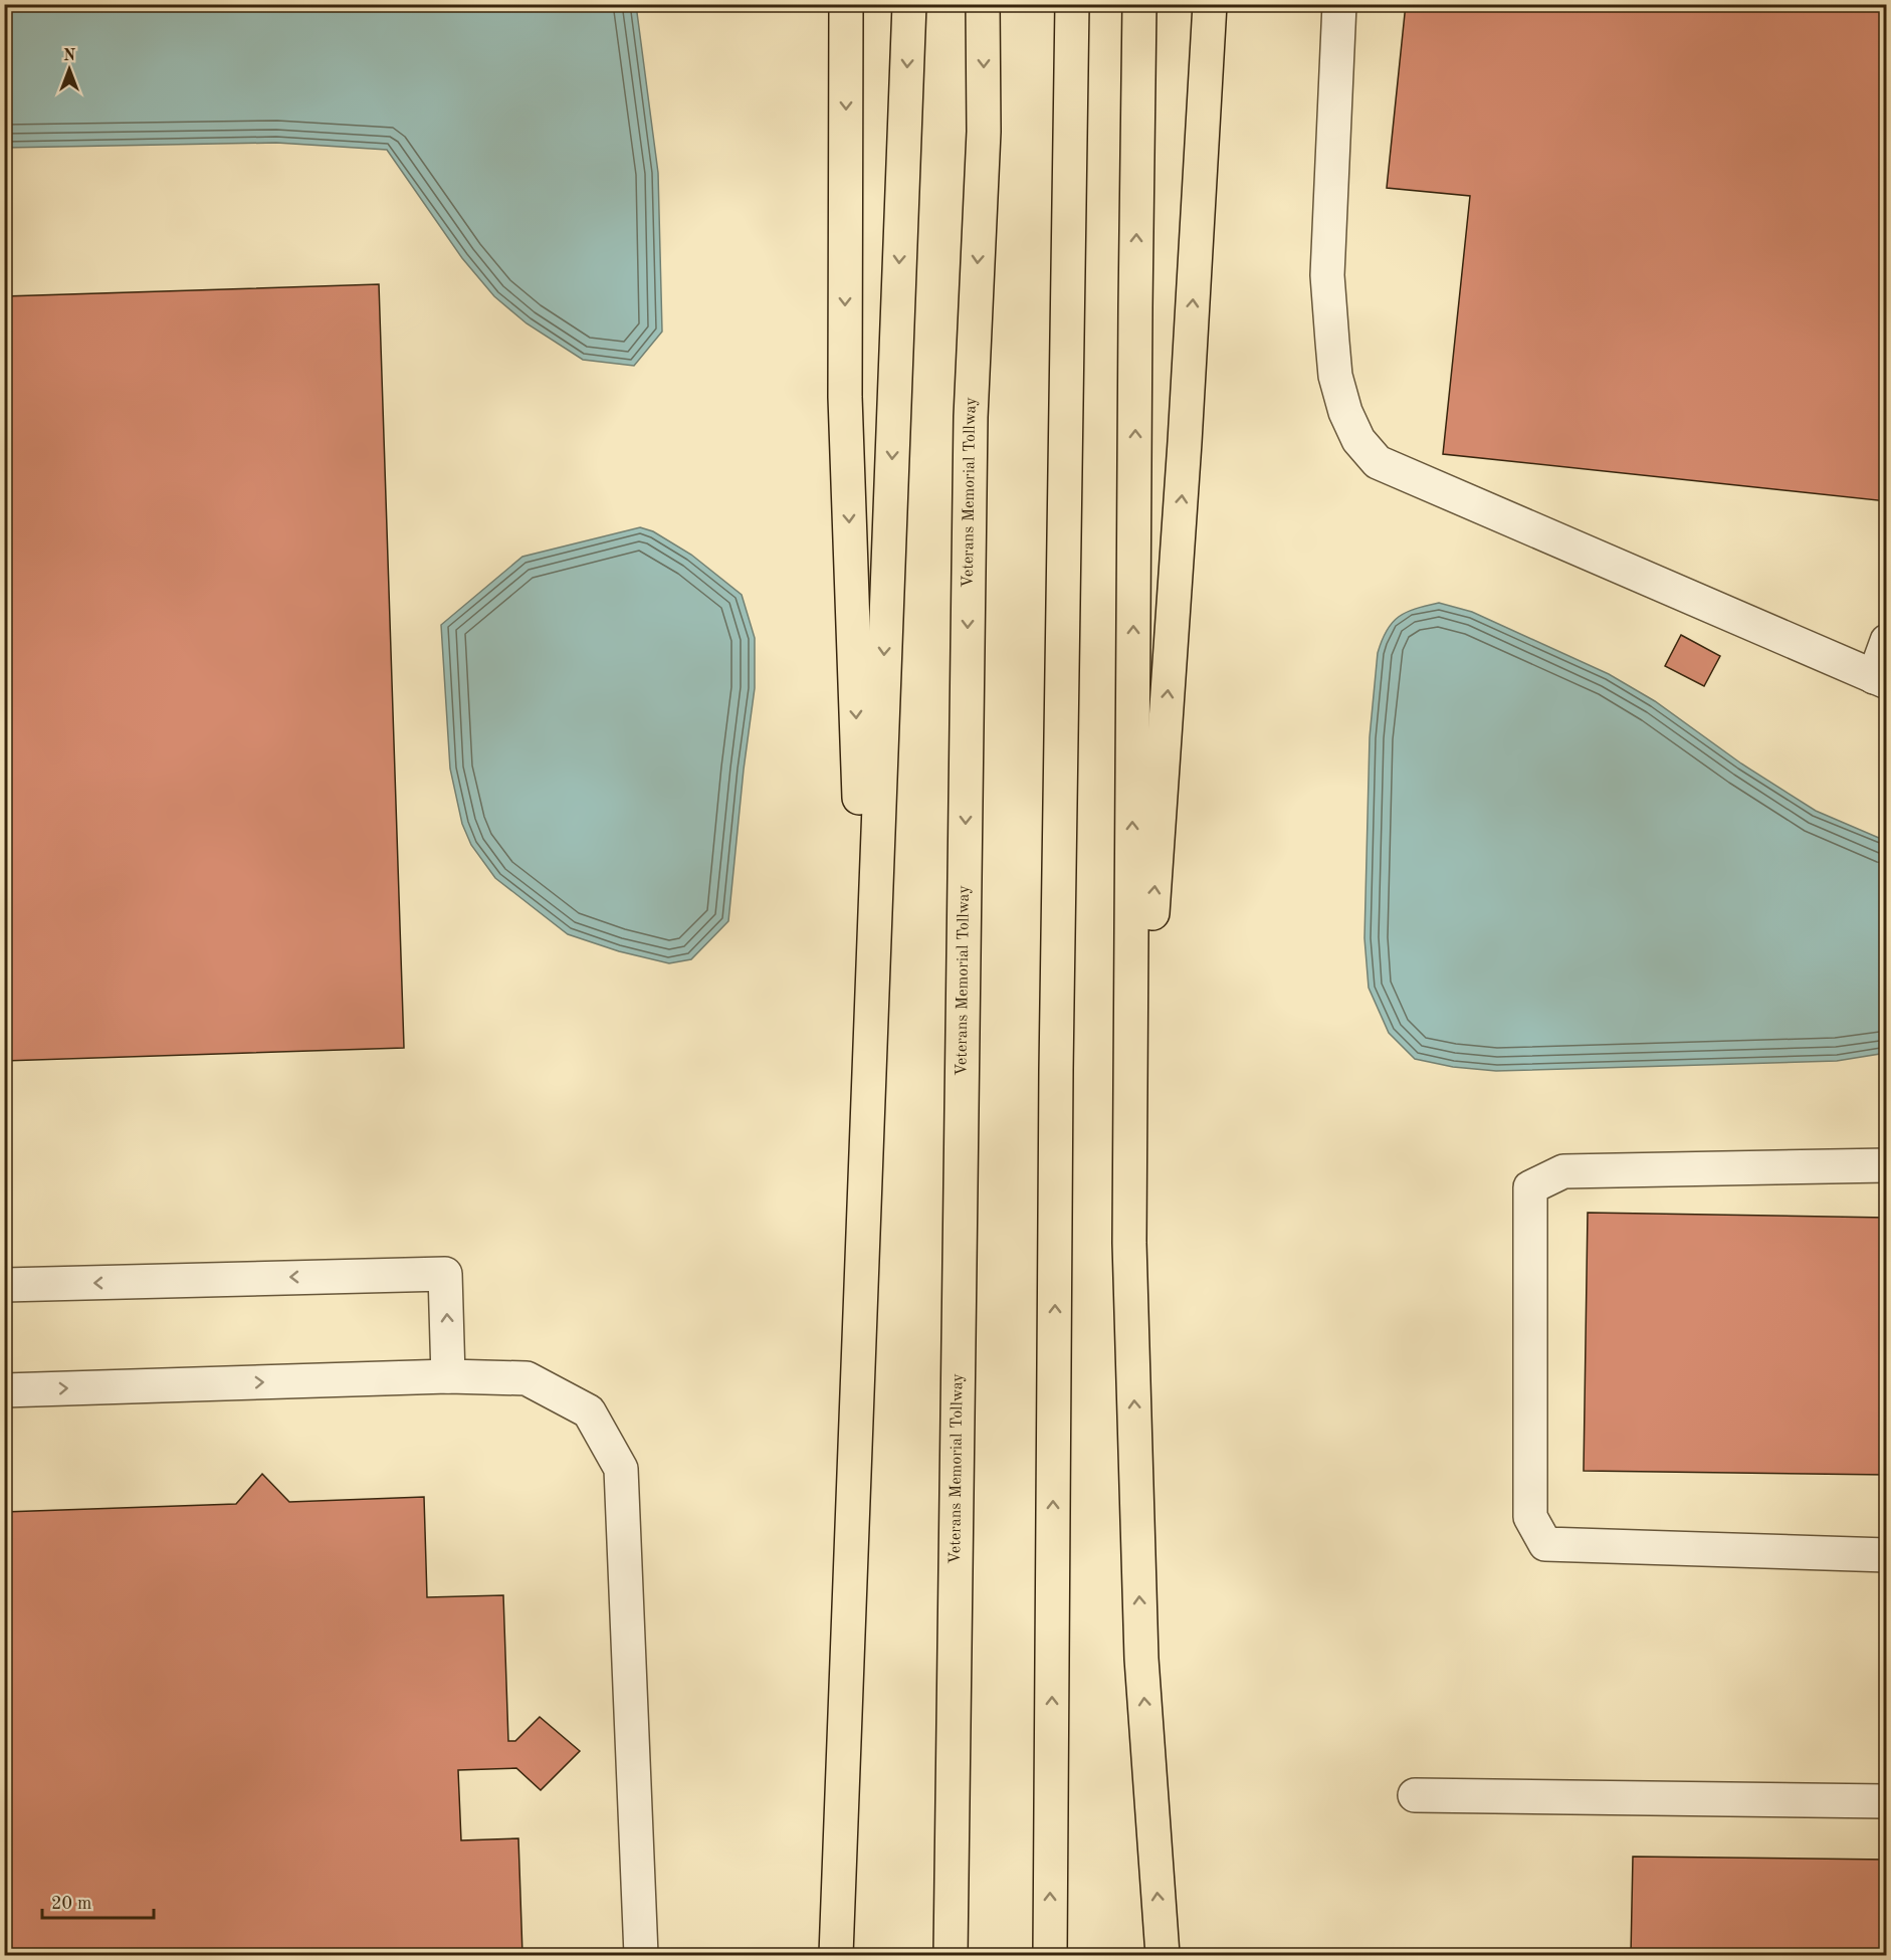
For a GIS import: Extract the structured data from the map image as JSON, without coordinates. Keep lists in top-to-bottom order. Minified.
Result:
{"streets":{"highway":["Veterans Memorial Tollway"]},"scale_bar":"20 m","north":"top"}
